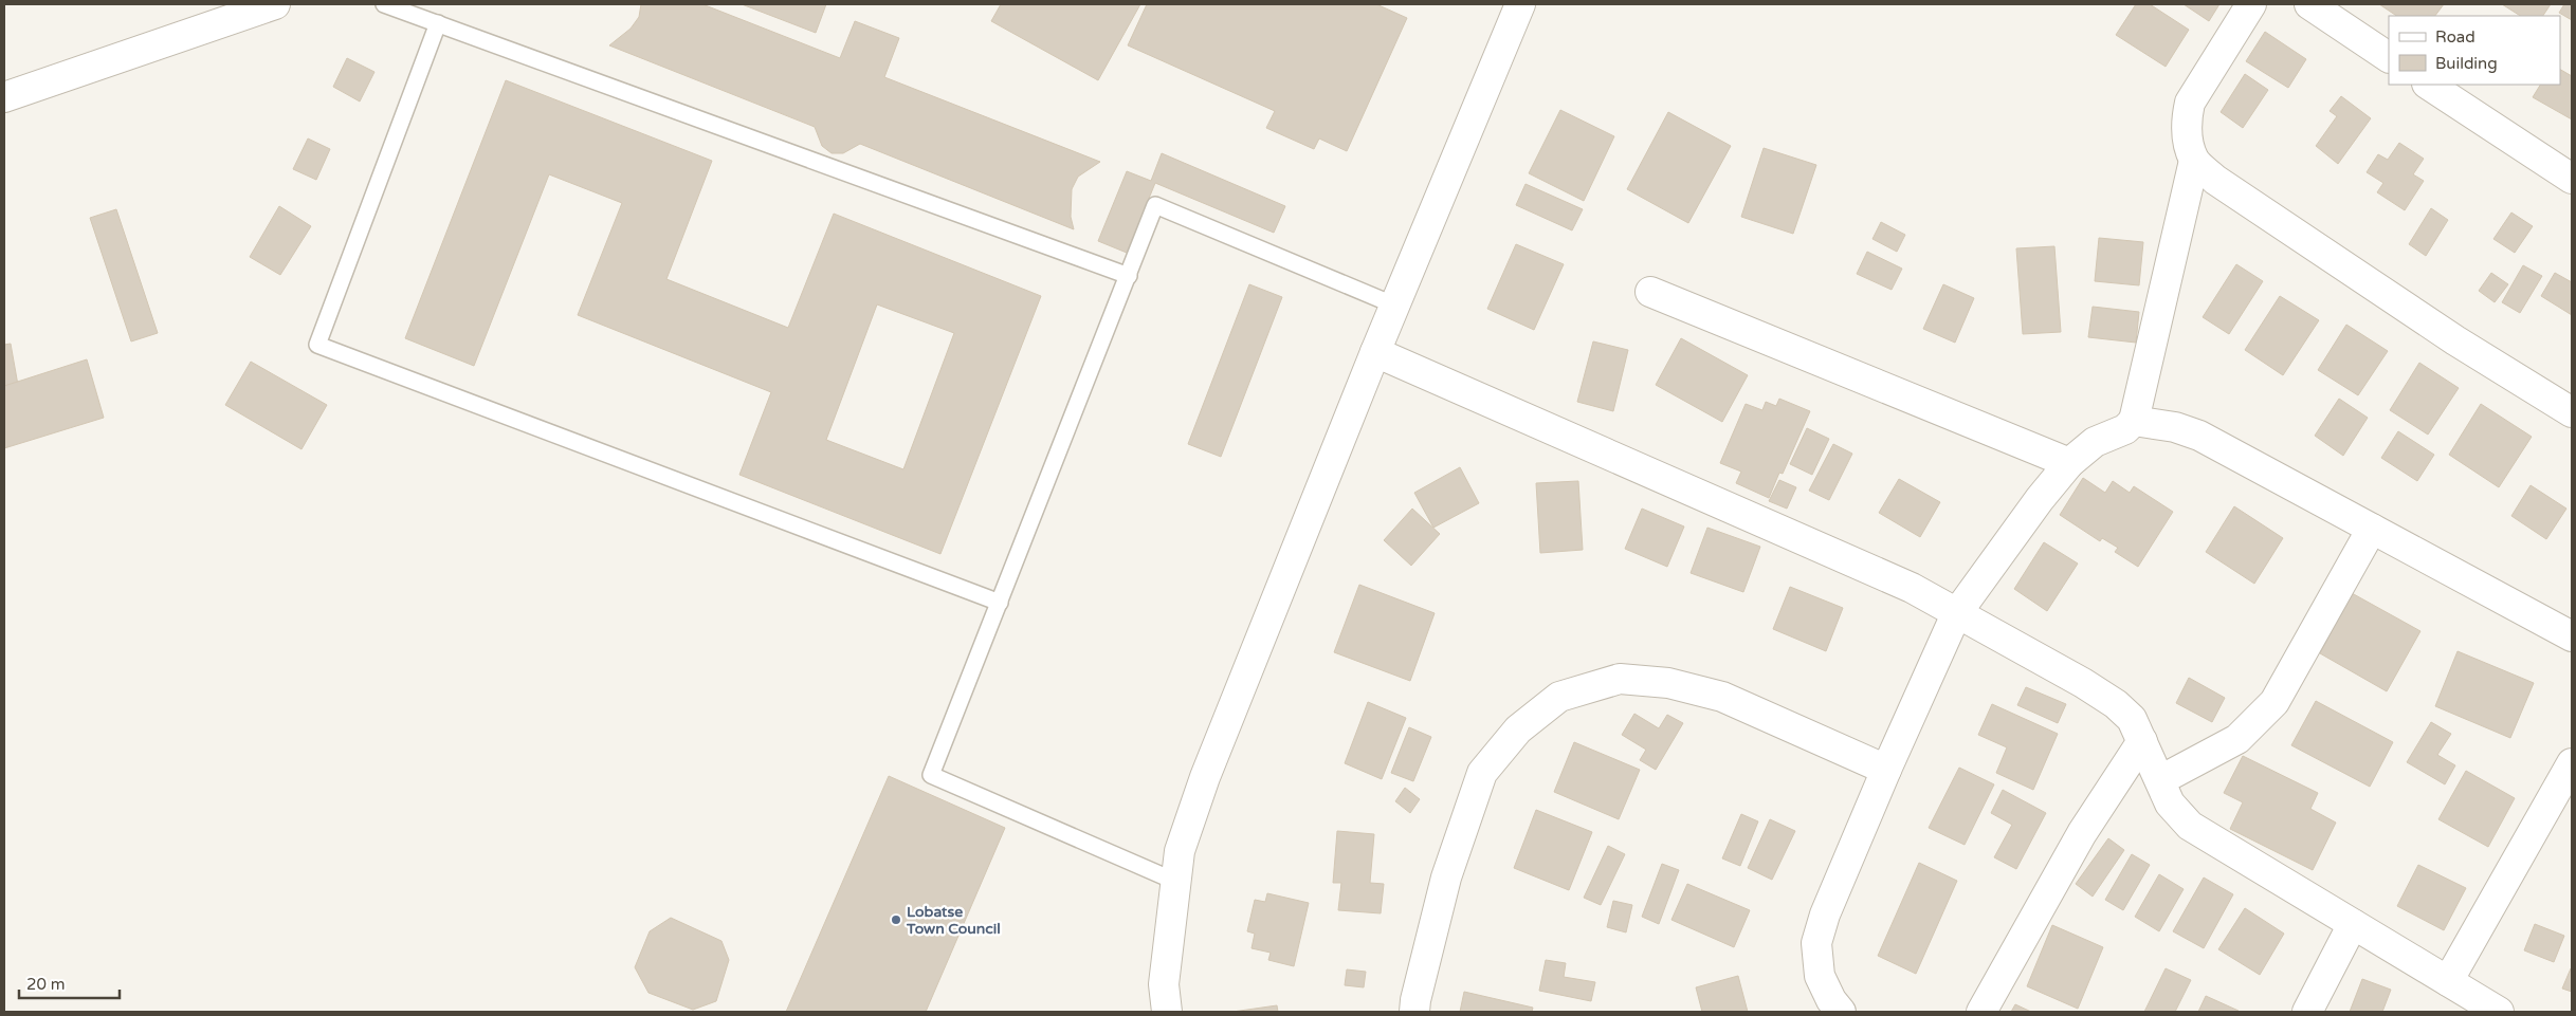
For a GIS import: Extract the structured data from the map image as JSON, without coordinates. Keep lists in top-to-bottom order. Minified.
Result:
{"places":["Lobatse Town Council"],"legend":["Road","Building"],"scale_bar":"20 m"}
